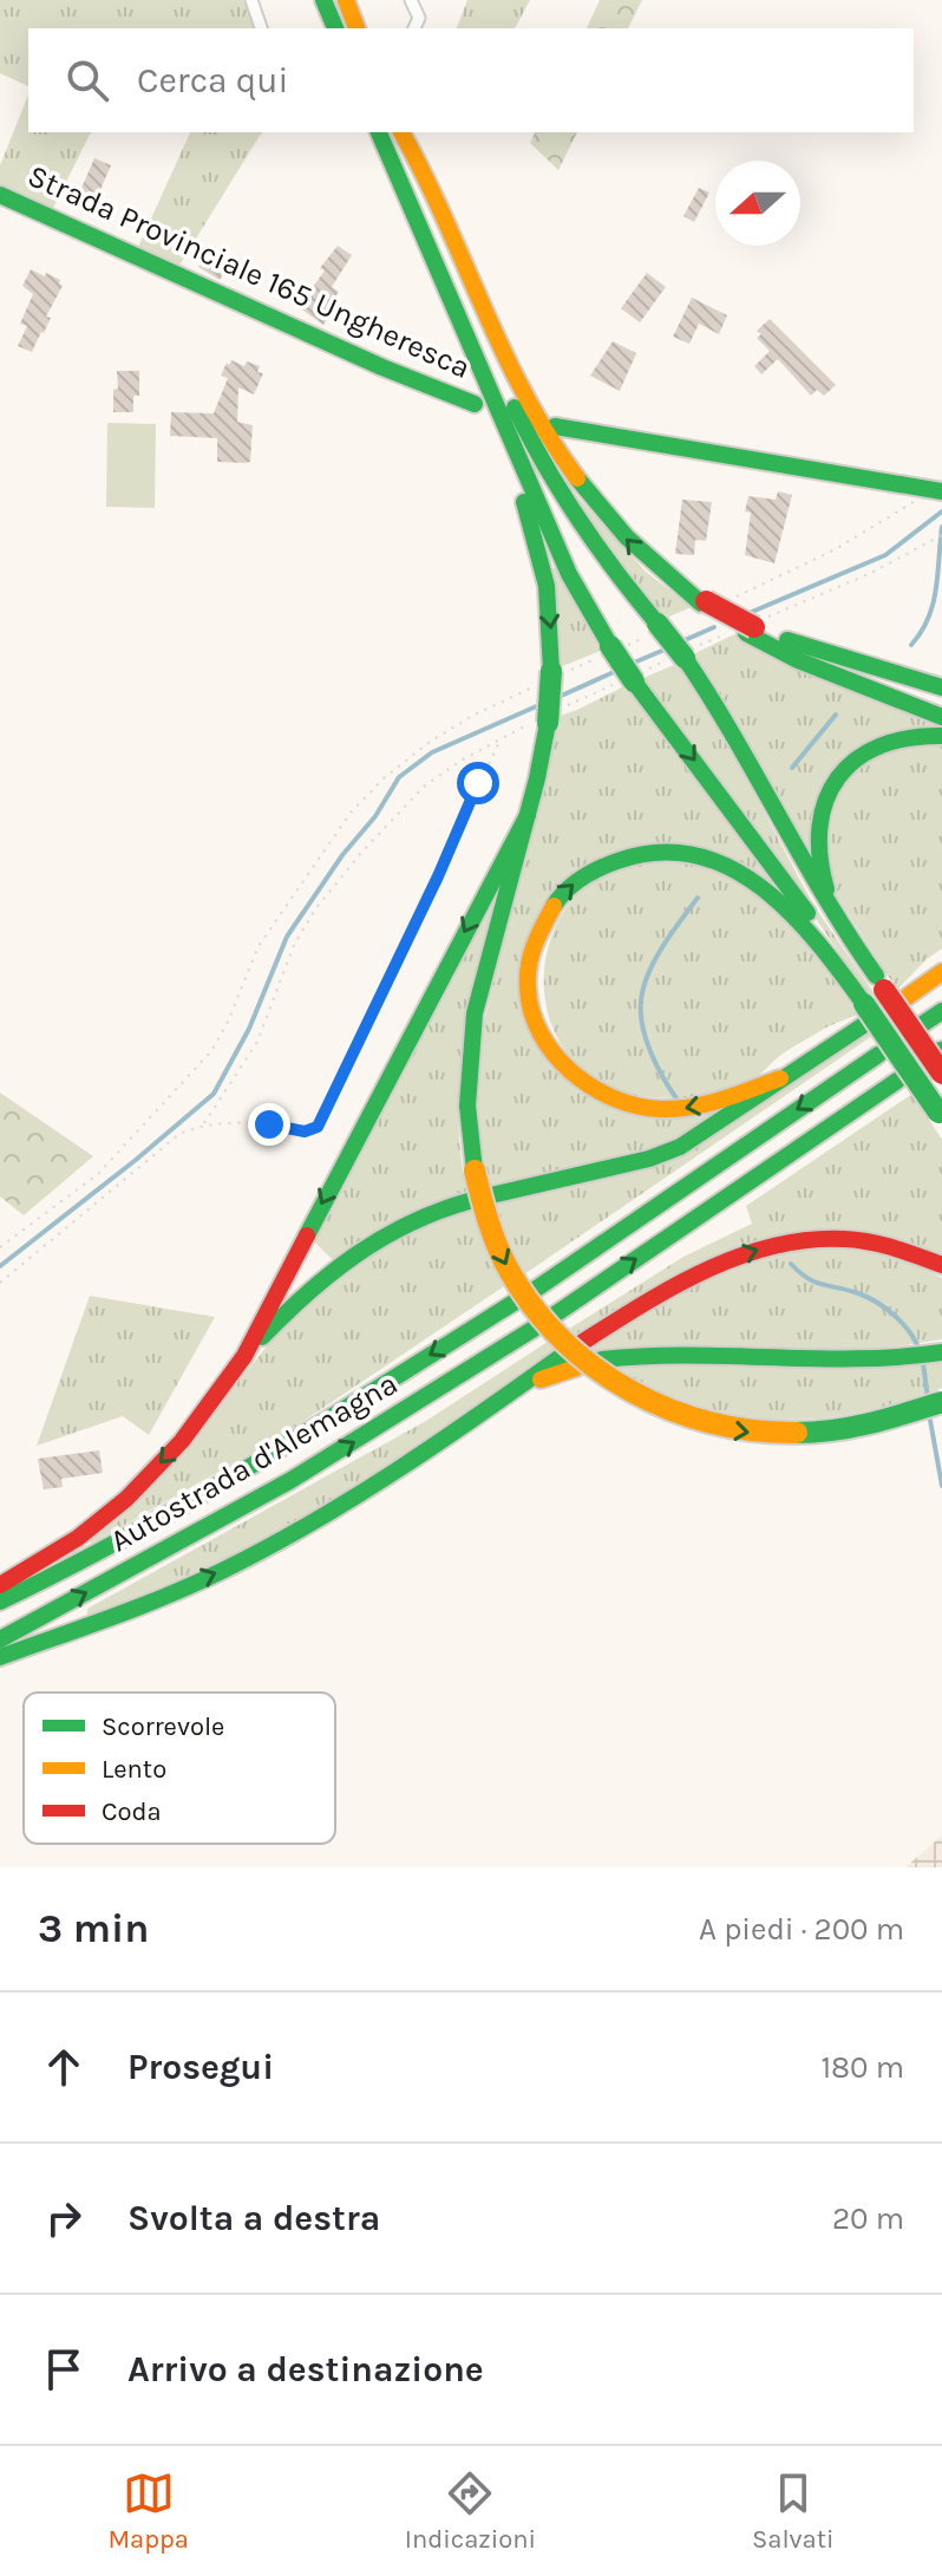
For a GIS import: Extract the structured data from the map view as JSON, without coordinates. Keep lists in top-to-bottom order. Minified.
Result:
{"streets":{"main road":["Strada Provinciale 165 Ungheresca","Autostrada d'Alemagna"]},"legend":["Scorrevole","Lento","Coda"],"north":"left","page":{"search":"Cerca qui","heading":["3 min","A piedi · 200 m"],"list":[["Prosegui","180 m"],["Svolta a destra","20 m"],"Arrivo a destinazione"],"nav":["Mappa","Indicazioni","Salvati"]}}
